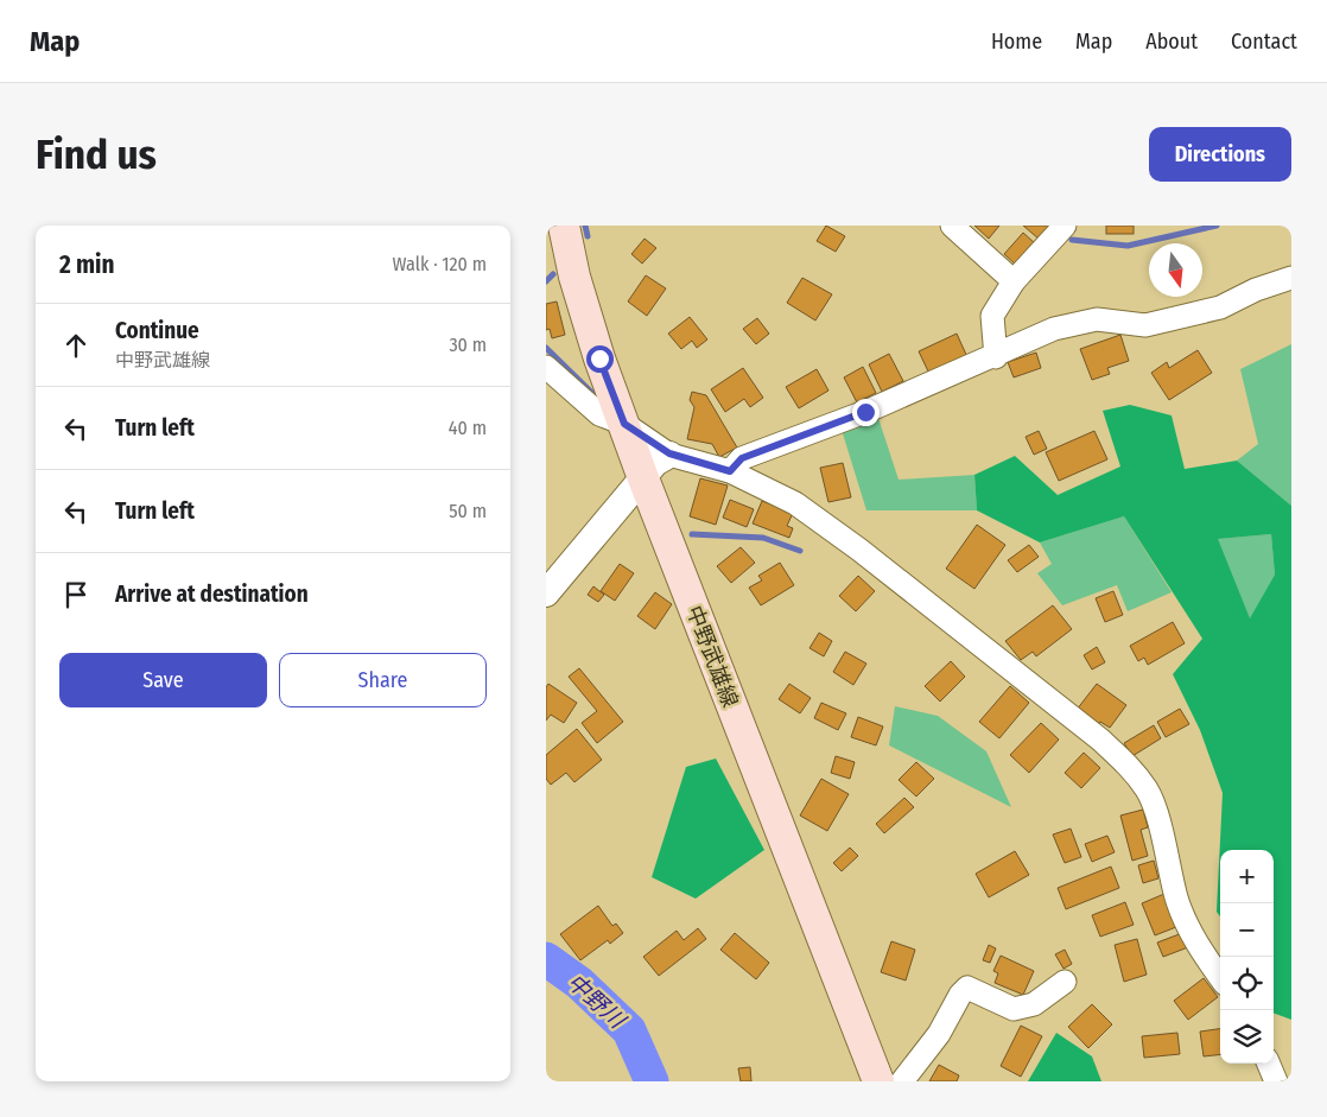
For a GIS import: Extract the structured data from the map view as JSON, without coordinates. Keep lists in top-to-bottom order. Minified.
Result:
{"streets":{"main road":["中野武雄線"]},"water":["中野川"],"north":"bottom","page":{"header":"Map","nav":["Home","Map","About","Contact"],"buttons":["Directions",["Save","Share"]],"title":"Find us","heading":["2 min","Walk · 120 m"],"list":[["Continue","中野武雄線","30 m"],["Turn left","40 m"],["Turn left","50 m"],"Arrive at destination"],"map_buttons":["+","−"]}}
